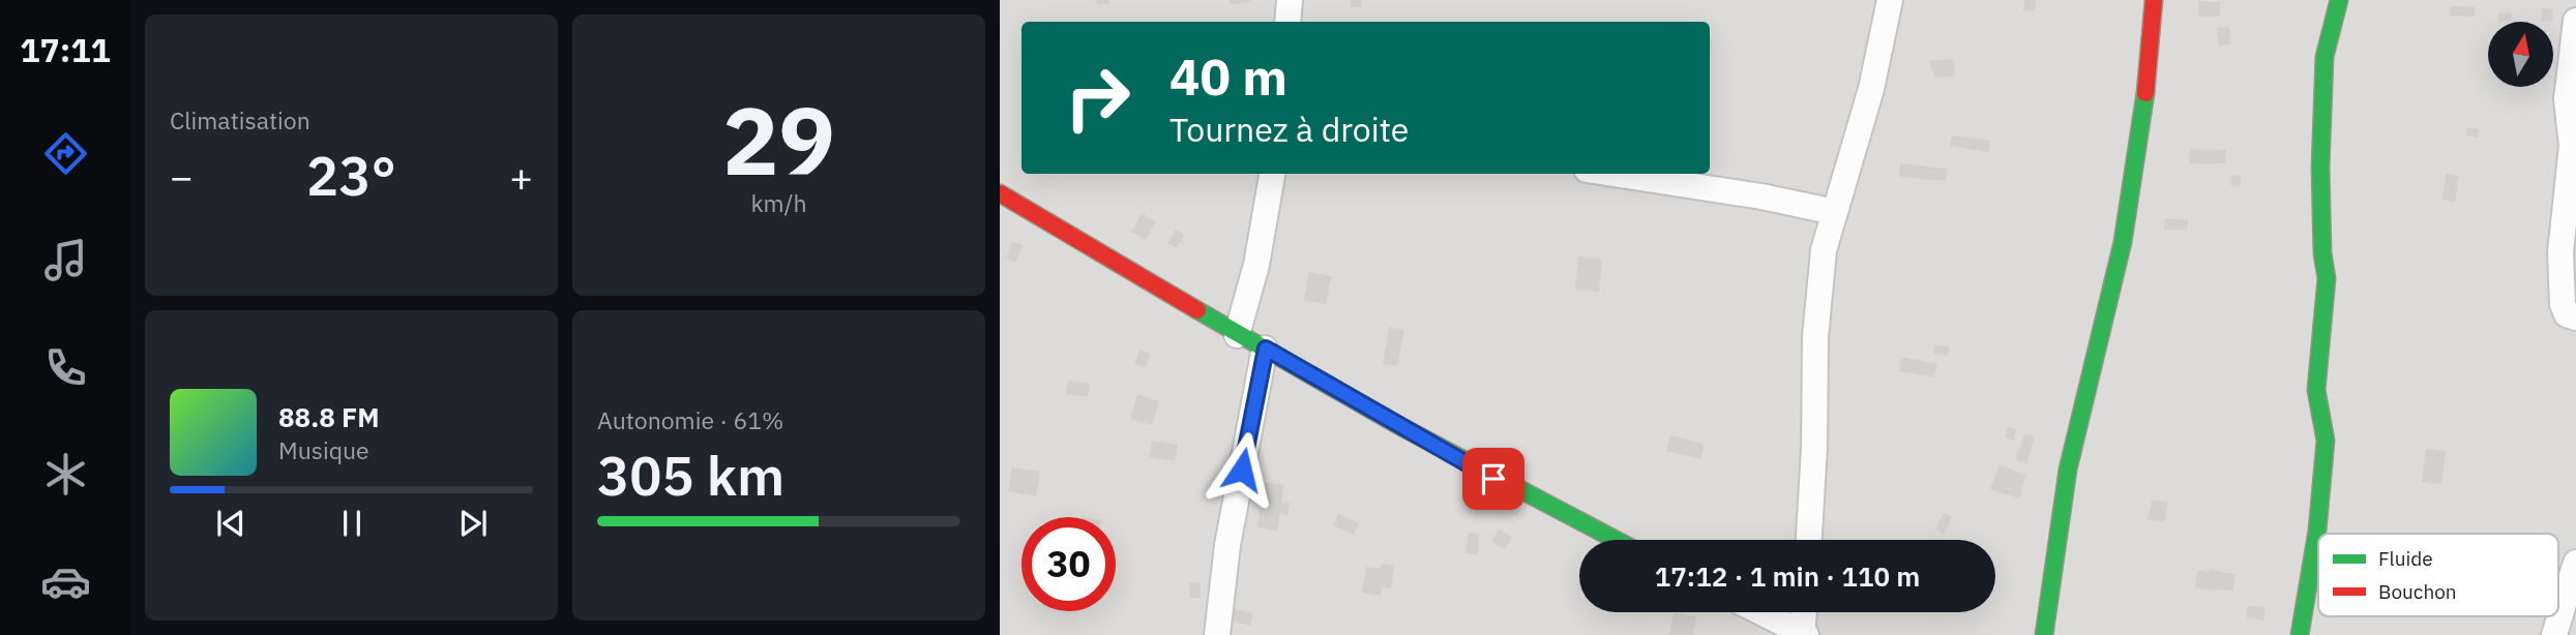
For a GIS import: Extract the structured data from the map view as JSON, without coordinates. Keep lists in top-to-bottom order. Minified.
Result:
{"legend":["Fluide","Bouchon"],"north":"top","page":{"tabs":"17:11","tile":["Climatisation",["29","km/h"],["Autonomie · 61%","305 km"]],"turn":["40 m","Tournez à droite"],"heat":["−","23°","+"],"song":["88.8 FM","Musique"],"limit":"30","trip":"17:12 · 1 min · 110 m"}}
